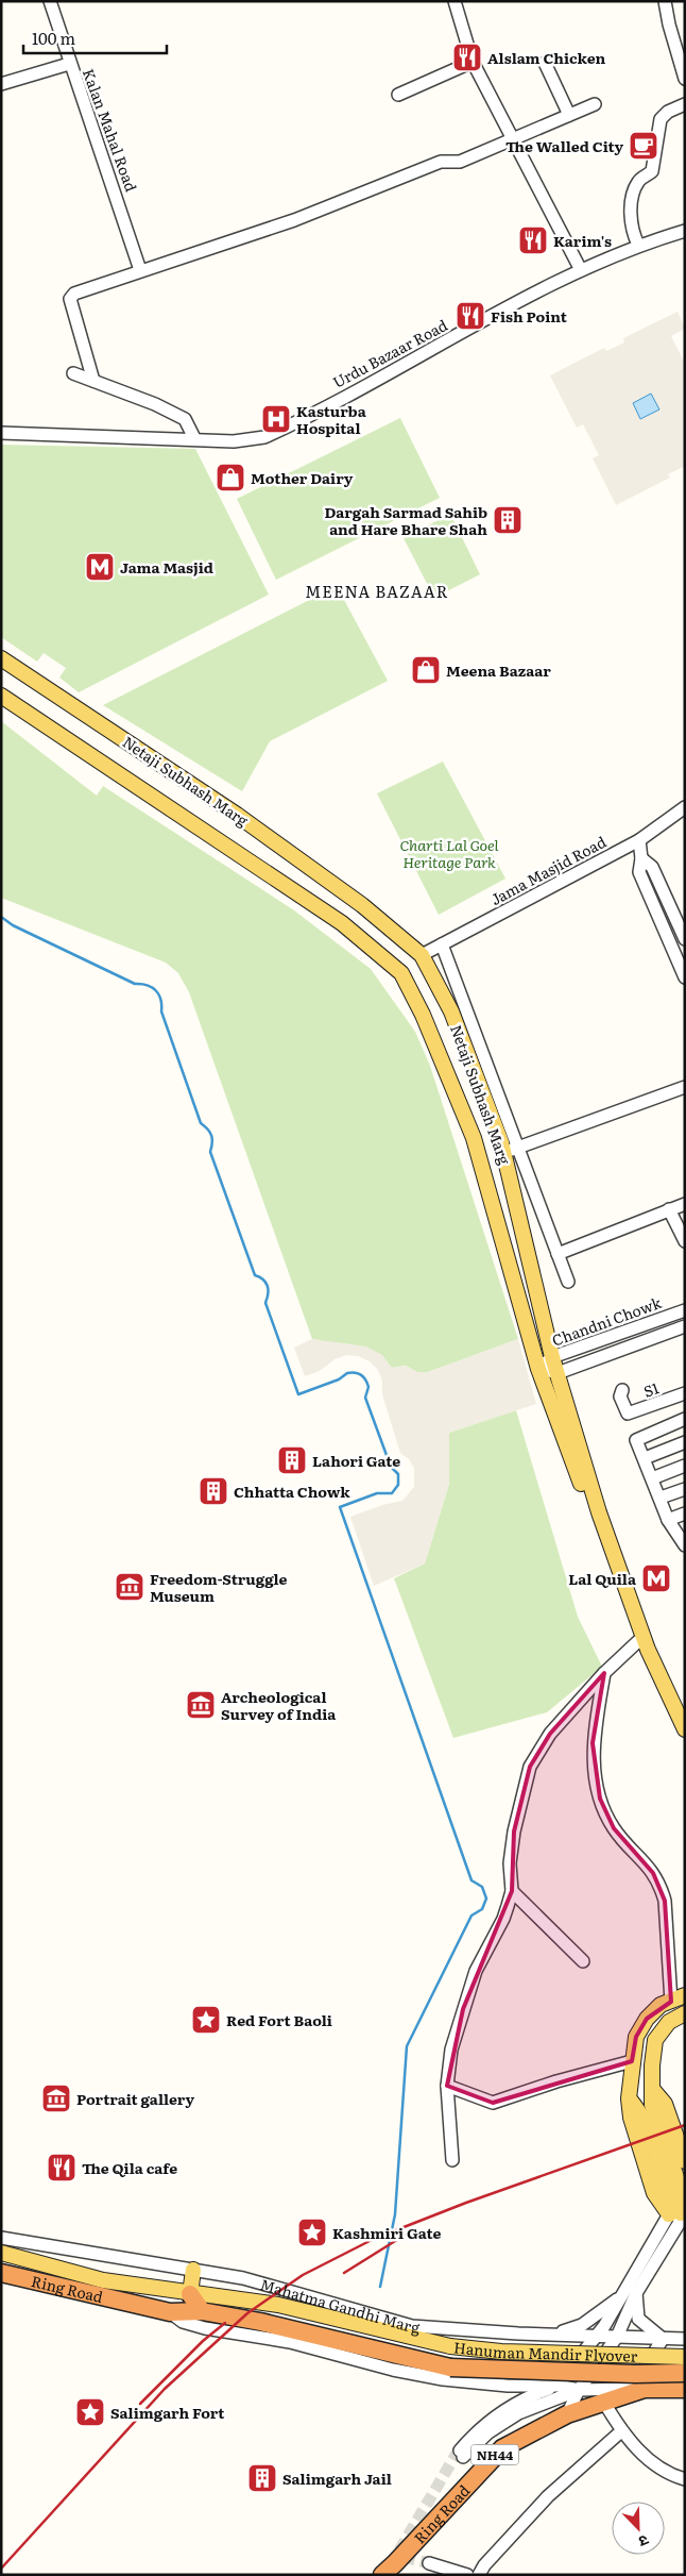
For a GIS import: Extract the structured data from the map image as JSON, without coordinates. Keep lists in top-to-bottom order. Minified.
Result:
{"streets":{"highway":["Ring Road","Hanuman Mandir Flyover","NH44"],"main road":["Netaji Subhash Marg"],"street":["Kalan Mahal Road","Urdu Bazaar Road","Jama Masjid Road","Chandni Chowk","S1","Mahatma Gandhi Marg"]},"crossings":[["Netaji Subhash Marg","Jama Masjid Road"],["Netaji Subhash Marg","Chandni Chowk"],["Ring Road","Hanuman Mandir Flyover"]],"districts":["MEENA BAZAAR"],"parks":["Charti Lal Goel Heritage Park"],"places":{"restaurant":["Alslam Chicken","Karim's","Fish Point","The Qila cafe"],"cafe":["The Walled City"],"hospital":["Kasturba Hospital"],"shop":["Mother Dairy","Meena Bazaar"],"building":["Dargah Sarmad Sahib and Hare Bhare Shah","Lahori Gate","Chhatta Chowk","Salimgarh Jail"],"metro station":["Jama Masjid","Lal Quila"],"museum":["Freedom-Struggle Museum","Archeological Survey of India","Portrait gallery"],"place":["Red Fort Baoli","Kashmiri Gate","Salimgarh Fort"]},"scale_bar":"100 m","north":"bottom right"}
